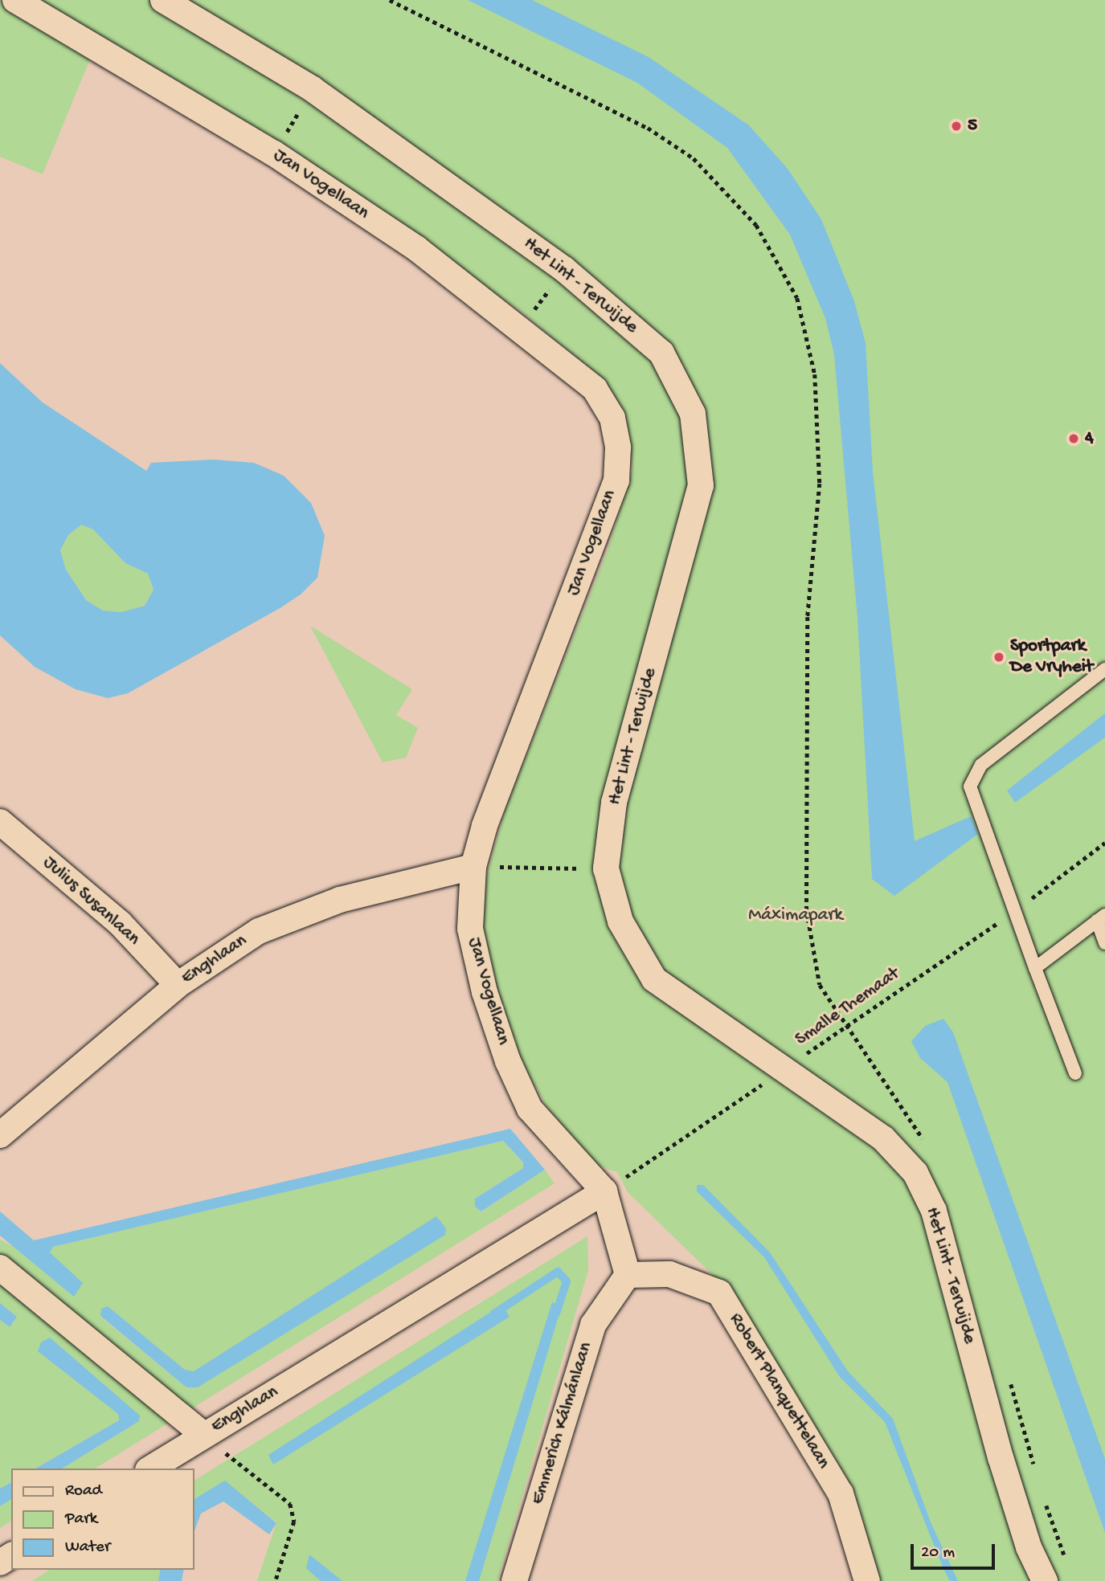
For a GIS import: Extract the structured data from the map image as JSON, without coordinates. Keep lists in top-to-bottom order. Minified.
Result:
{"streets":{"street":["Jan Vogellaan","Het Lint - Terwijde","Julius Susanlaan","Enghlaan","Robert Planquettelaan","Emmerich Kálmánlaan"],"path":["Smalle Themaat"]},"crossings":[["Jan Vogellaan","Enghlaan"],["Jan Vogellaan","Smalle Themaat"],["Jan Vogellaan","Robert Planquettelaan"],["Jan Vogellaan","Emmerich Kálmánlaan"],["Het Lint - Terwijde","Smalle Themaat"],["Julius Susanlaan","Enghlaan"],["Enghlaan","Smalle Themaat"],["Robert Planquettelaan","Emmerich Kálmánlaan"]],"parks":["Máximapark"],"places":["5","4","Sportpark De Vryheit"],"legend":["Road","Park","Water"],"scale_bar":"20 m"}
